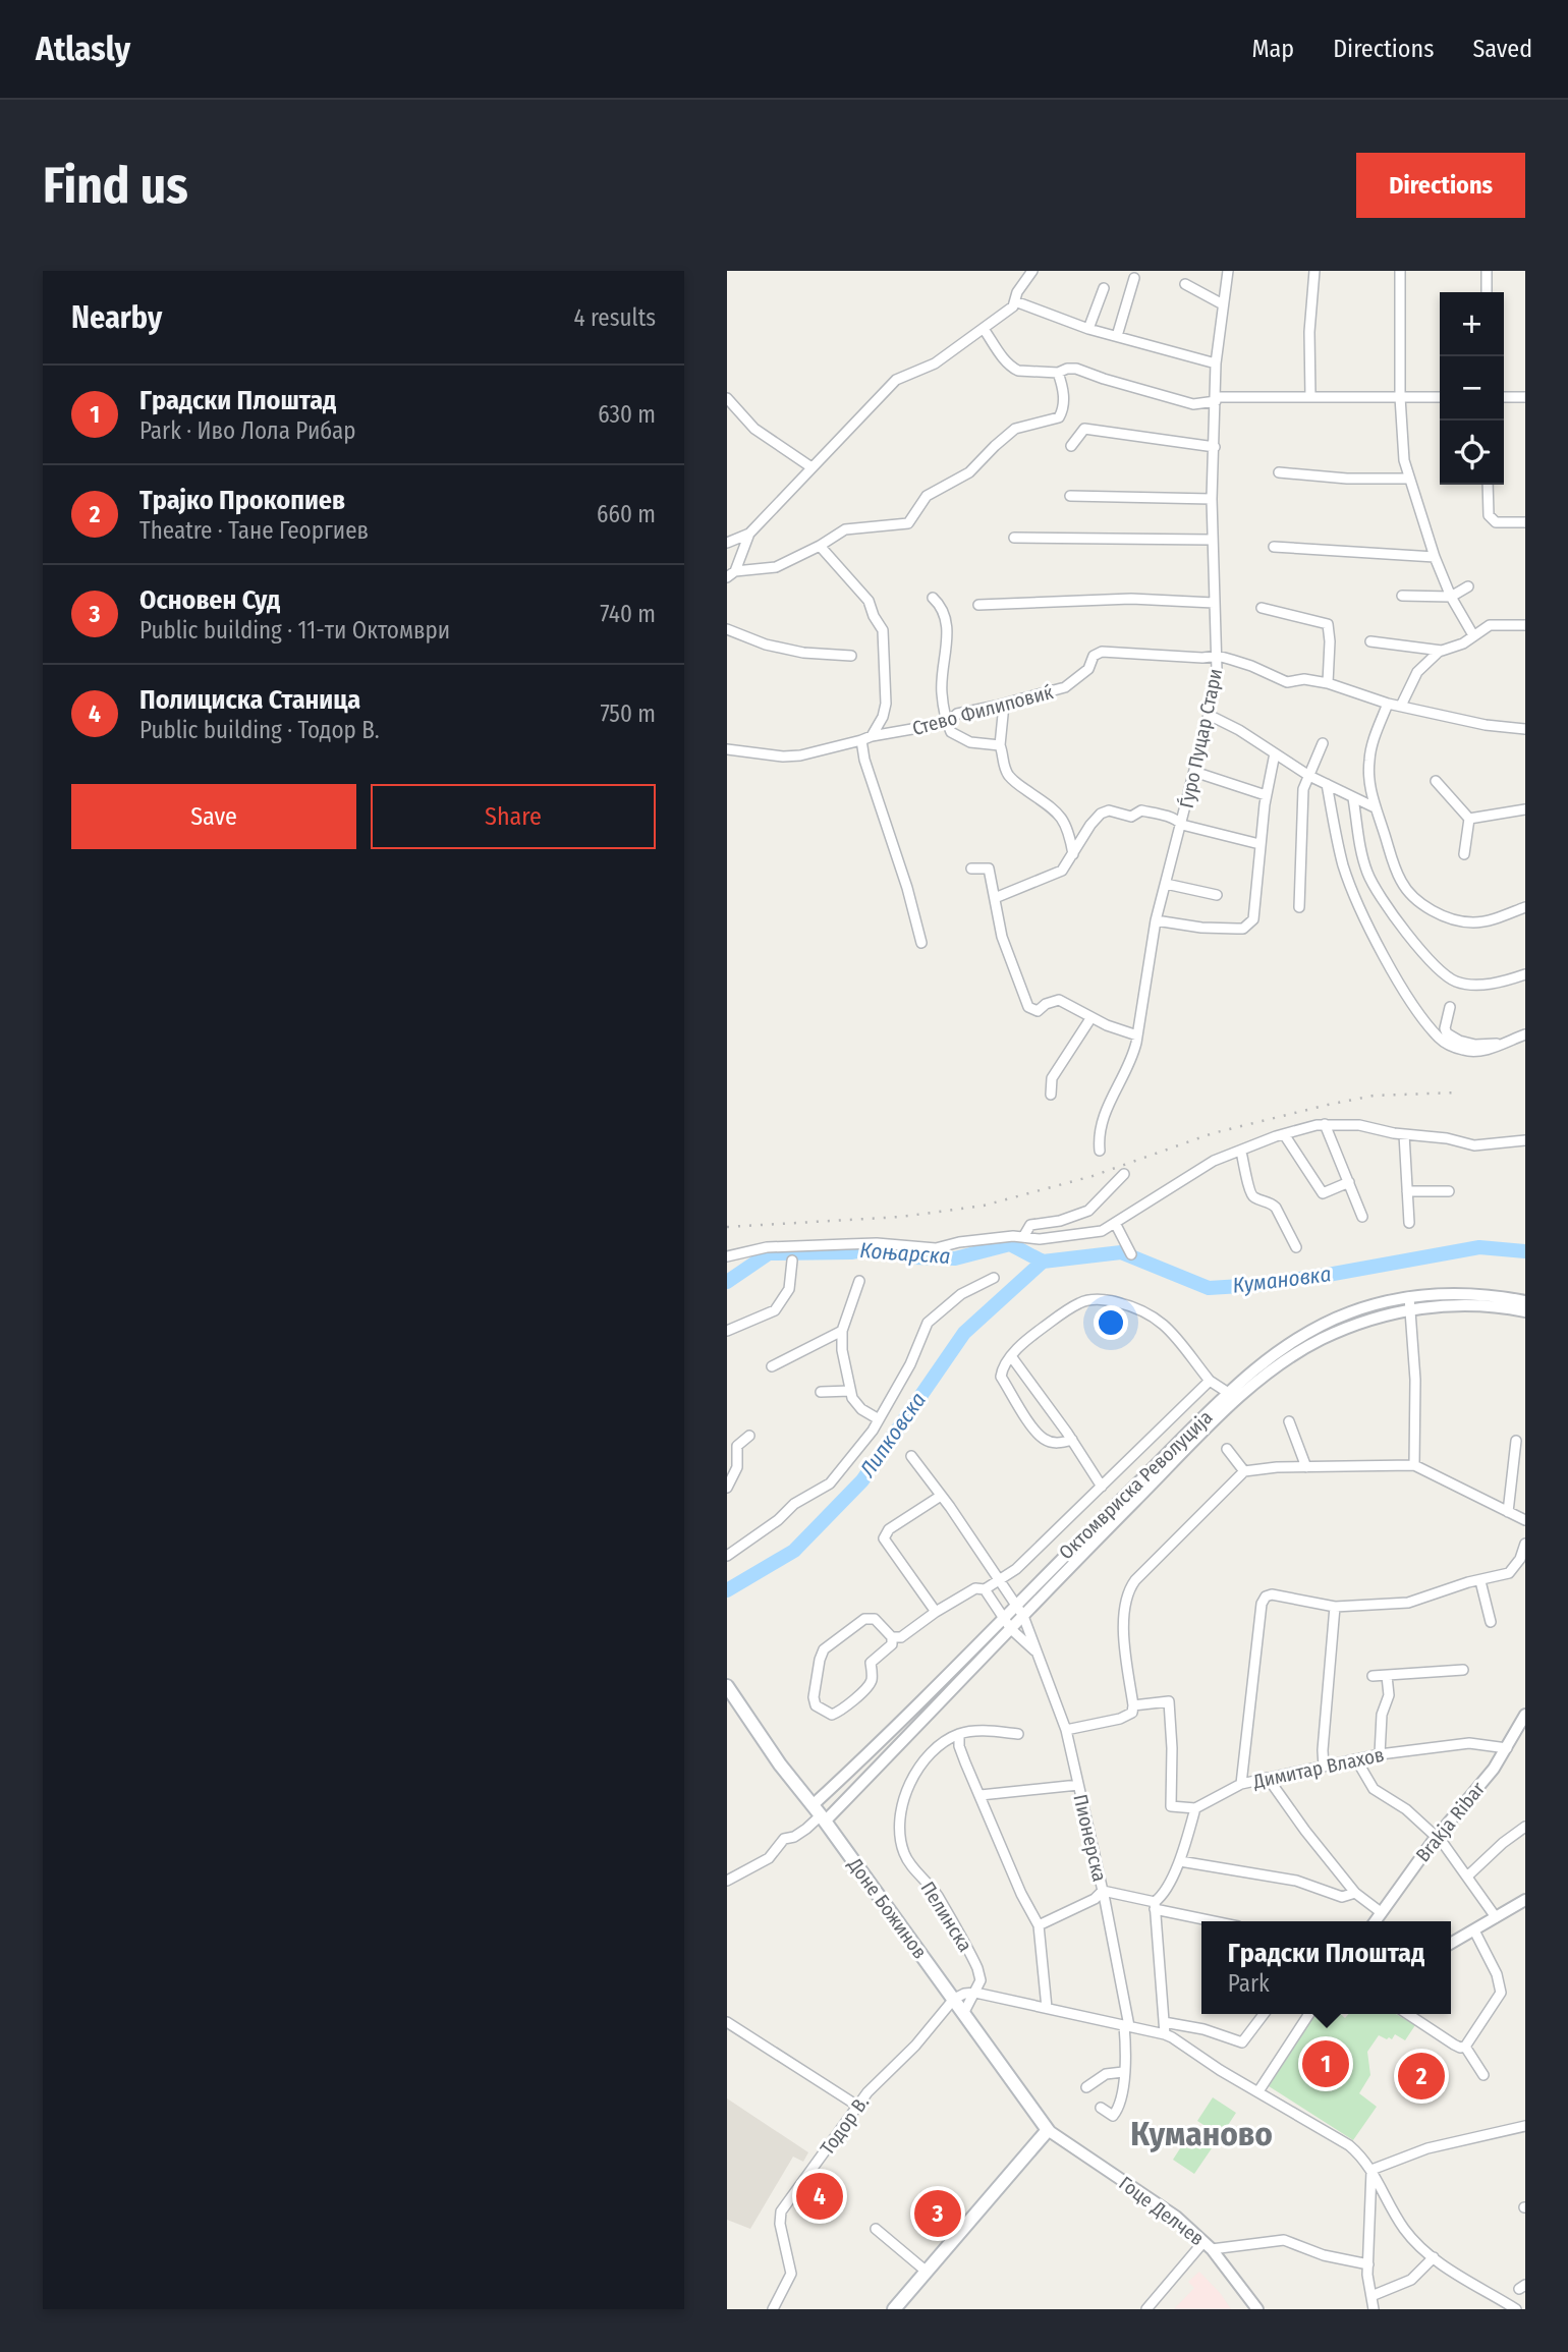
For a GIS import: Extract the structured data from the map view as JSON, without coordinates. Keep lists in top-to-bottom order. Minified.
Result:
{"streets":{"main road":["Доне Божинов"],"street":["Стево Филиповиќ","Ѓуро Пуцар Стари","Октомвриска Револуција","Димитар Влахов","Brakja Ribar","Пионерска","Пелинска","Тодор В.","Гоце Делчев"]},"crossings":[["Стево Филиповиќ","Ѓуро Пуцар Стари"],["Октомвриска Револуција","Пионерска"],["Октомвриска Револуција","Доне Божинов"],["Димитар Влахов","Brakja Ribar"],["Доне Божинов","Тодор В."],["Доне Божинов","Гоце Делчев"]],"districts":["Куманово"],"water":["Коњарска","Кумановка","Липковска"],"page":{"header":"Atlasly","nav":["Map","Directions","Saved"],"buttons":["Directions",["Save","Share"]],"title":"Find us","heading":["Nearby","4 results"],"map_buttons":["+","−"],"list":[{"mark":"1","name":"Градски Плоштад","note":"Park · Иво Лола Рибар","value":"630 m"},{"mark":"2","name":"Трајко Прокопиев","note":"Theatre · Тане Георгиев","value":"660 m"},{"mark":"3","name":"Основен Суд","note":"Public building · 11-ти Октомври","value":"740 m"},{"mark":"4","name":"Полициска Станица","note":"Public building · Тодор В.","value":"750 m"}],"popup":["Градски Плоштад","Park"],"pins":["1","2","4","3"]}}
